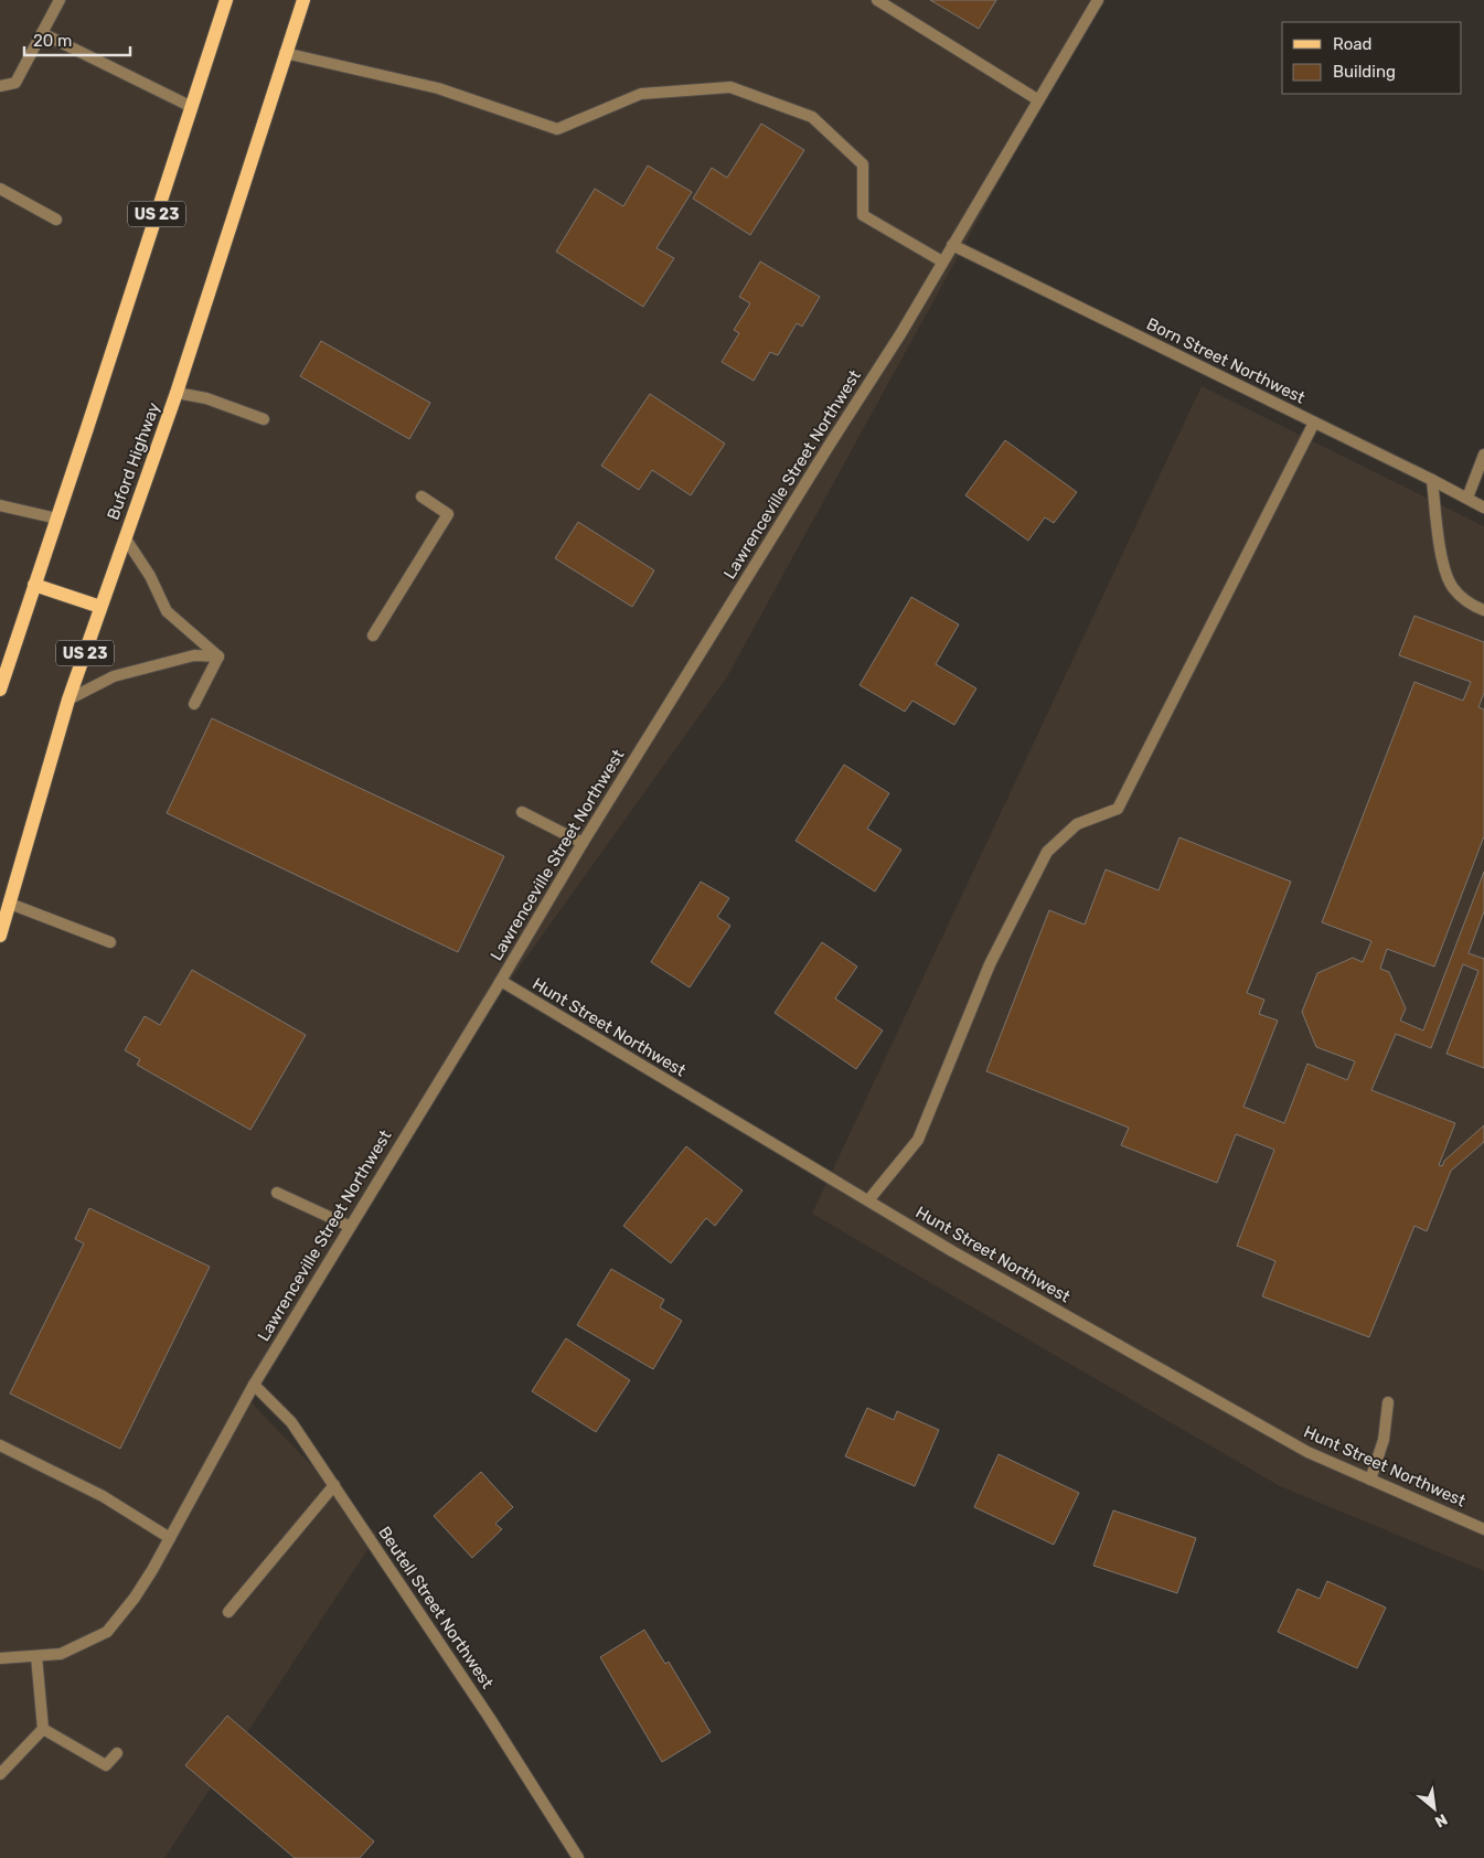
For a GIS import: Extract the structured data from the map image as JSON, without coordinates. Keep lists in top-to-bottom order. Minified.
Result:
{"streets":{"main road":["US 23","Buford Highway"],"street":["Born Street Northwest","Lawrenceville Street Northwest","Hunt Street Northwest","Beutell Street Northwest"]},"crossings":[["Born Street Northwest","Lawrenceville Street Northwest"],["Lawrenceville Street Northwest","Hunt Street Northwest"],["Lawrenceville Street Northwest","Beutell Street Northwest"]],"legend":["Road","Building"],"scale_bar":"20 m","north":"bottom right"}
